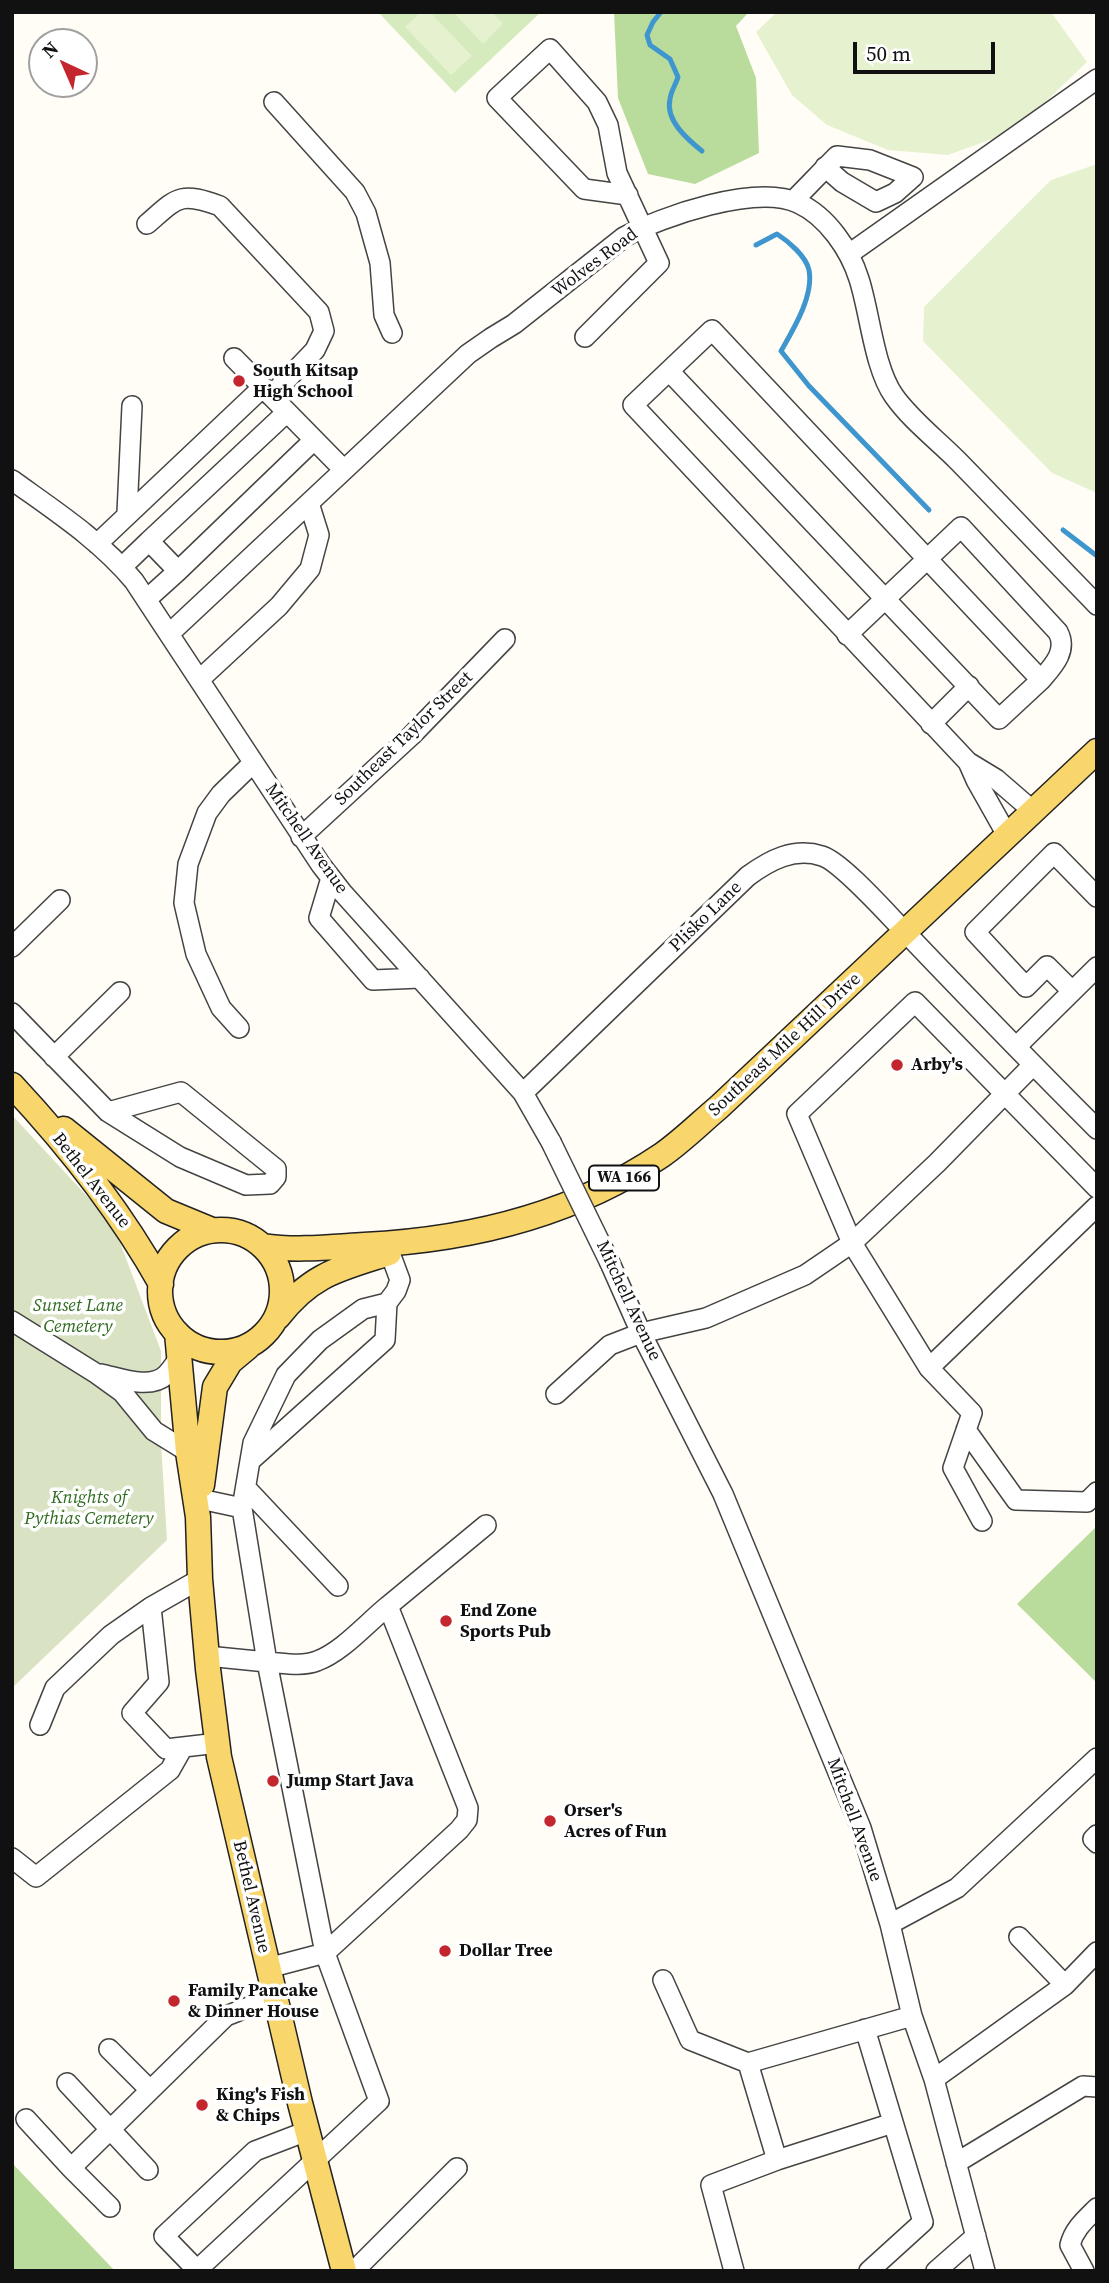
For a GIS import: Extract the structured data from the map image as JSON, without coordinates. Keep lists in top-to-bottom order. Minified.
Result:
{"streets":{"main road":["Southeast Mile Hill Drive","WA 166","Bethel Avenue"],"street":["Wolves Road","Southeast Taylor Street","Mitchell Avenue","Plisko Lane"]},"crossings":[["Wolves Road","Mitchell Avenue"],["Southeast Taylor Street","Mitchell Avenue"],["Mitchell Avenue","Plisko Lane"],["Plisko Lane","Southeast Mile Hill Drive"],["Southeast Mile Hill Drive","WA 166"],["Southeast Mile Hill Drive","Bethel Avenue"],["WA 166","Bethel Avenue"]],"parks":["Sunset Lane Cemetery","Knights of Pythias Cemetery"],"places":["South Kitsap High School","Arby's","End Zone Sports Pub","Jump Start Java","Orser's Acres of Fun","Dollar Tree","Family Pancake & Dinner House","King's Fish & Chips"],"scale_bar":"50 m","north":"top left"}
